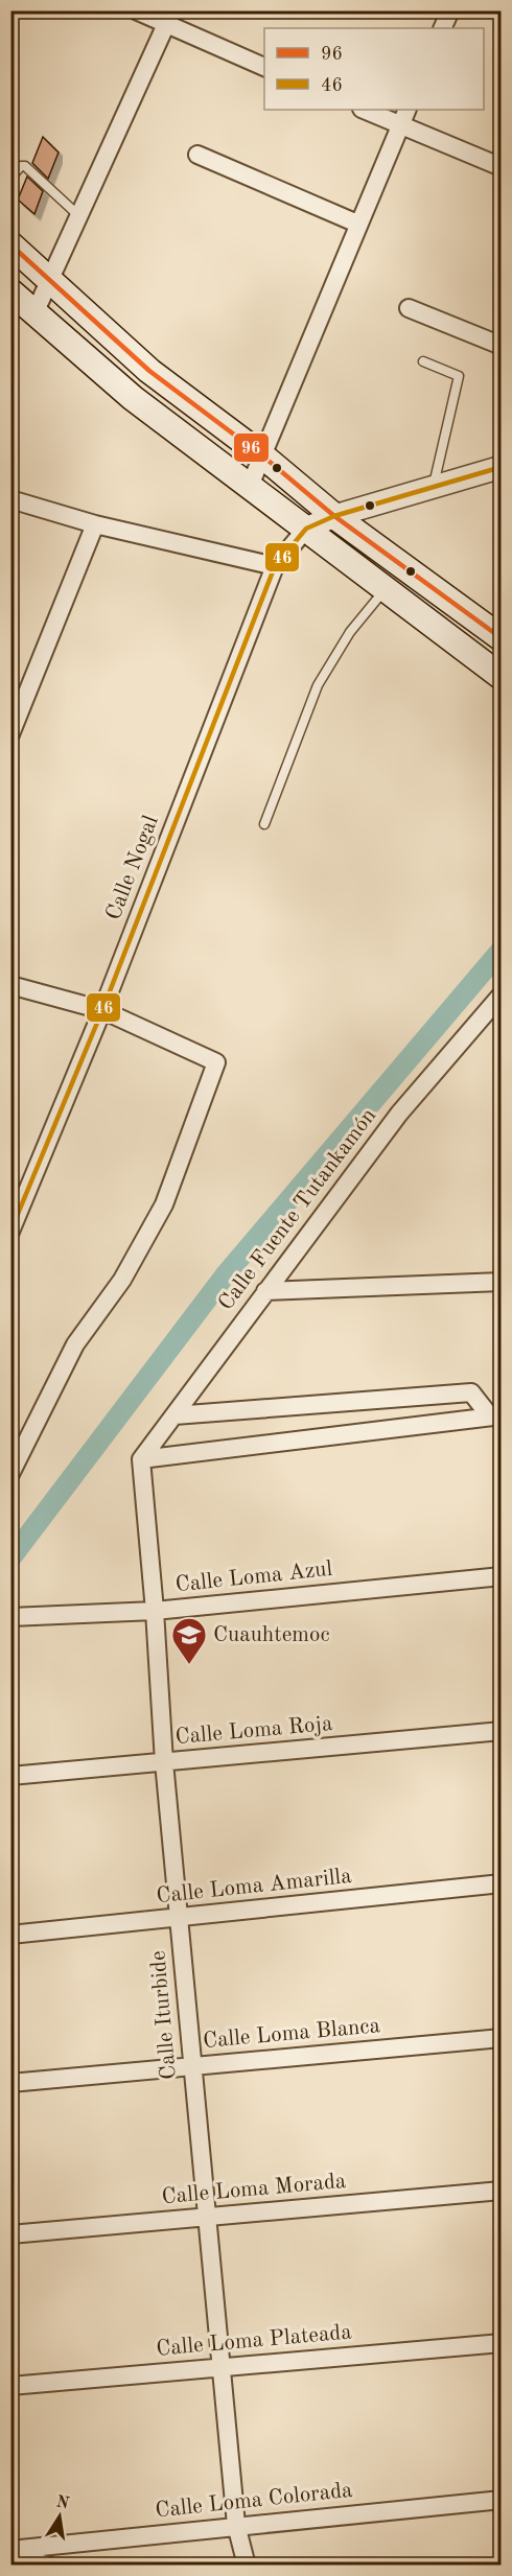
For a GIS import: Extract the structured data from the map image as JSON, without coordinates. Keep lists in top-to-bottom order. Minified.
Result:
{"streets":{"street":["Calle Nogal","Calle Fuente Tutankamón","Calle Loma Azul","Calle Loma Roja","Calle Loma Amarilla","Calle Iturbide","Calle Loma Blanca","Calle Loma Morada","Calle Loma Plateada","Calle Loma Colorada"]},"crossings":[["Calle Fuente Tutankamón","Calle Iturbide"],["Calle Loma Azul","Calle Iturbide"],["Calle Loma Roja","Calle Iturbide"],["Calle Loma Amarilla","Calle Iturbide"],["Calle Iturbide","Calle Loma Blanca"],["Calle Iturbide","Calle Loma Morada"],["Calle Iturbide","Calle Loma Plateada"],["Calle Iturbide","Calle Loma Colorada"]],"places":{"school or university":["Cuauhtemoc"]},"lines":["transit line 96","transit line 46"],"legend":["96","46"],"north":"top"}
